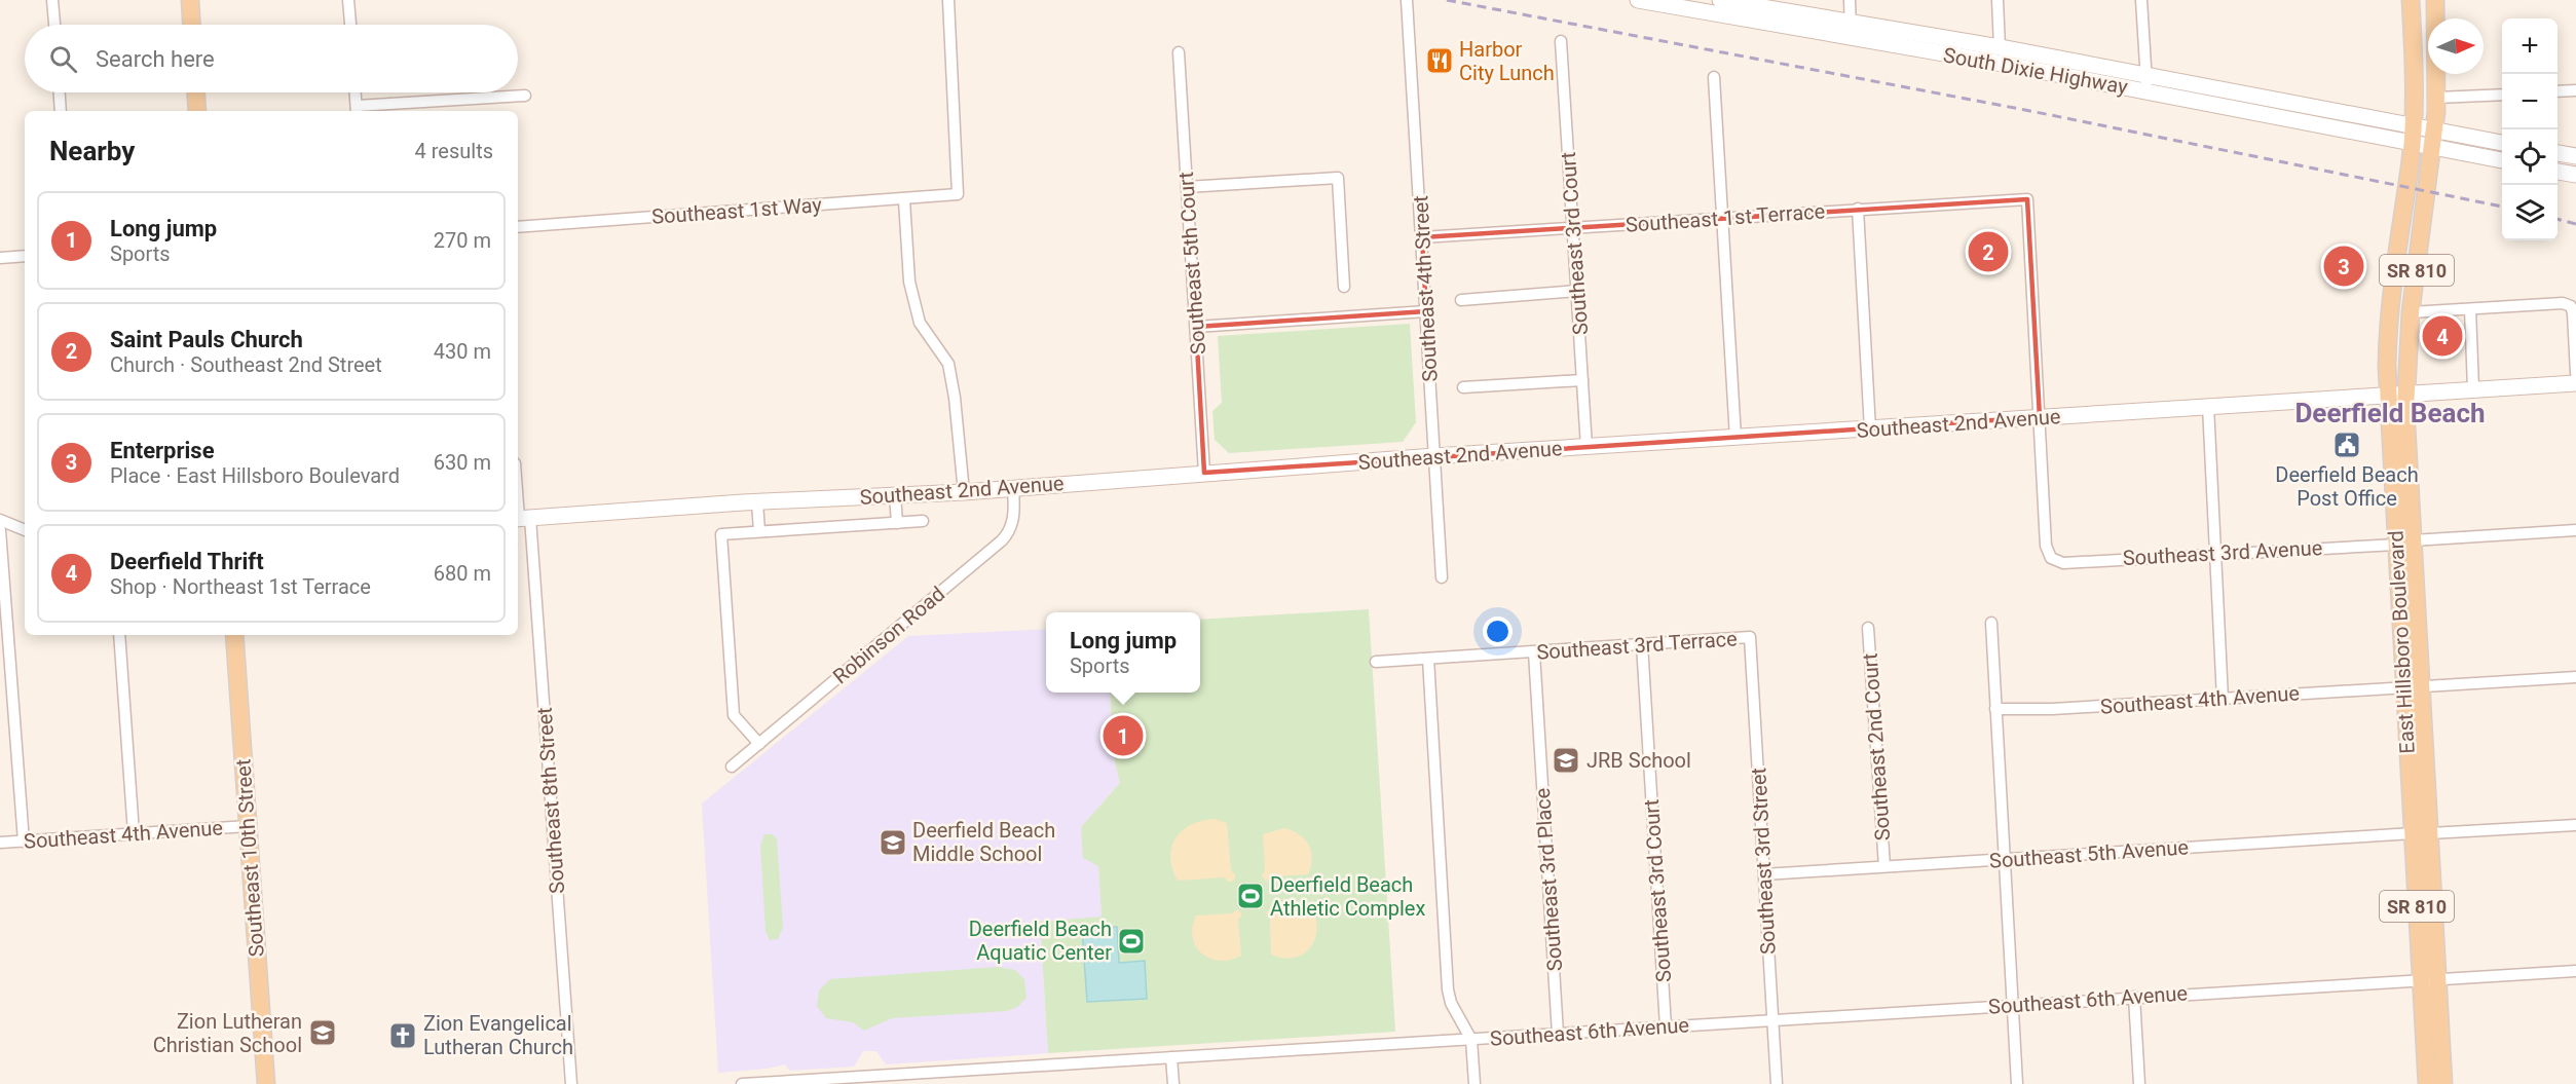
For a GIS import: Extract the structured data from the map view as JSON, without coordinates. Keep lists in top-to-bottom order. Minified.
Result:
{"streets":{"main road":["SR 810","East Hillsboro Boulevard","Southeast 10th Street"],"street":["South Dixie Highway","Southeast 1st Way","Southeast 1st Terrace","Southeast 3rd Court","Southeast 5th Court","Southeast 4th Street","Southeast 2nd Avenue","Southeast 3rd Avenue","Robinson Road","Southeast 3rd Terrace","Southeast 4th Avenue","Southeast 2nd Court","Southeast 8th Street","Southeast 5th Avenue","Southeast 3rd Street","Southeast 3rd Place","Southeast 6th Avenue"]},"crossings":[["South Dixie Highway","SR 810"],["South Dixie Highway","East Hillsboro Boulevard"],["Southeast 1st Terrace","Southeast 3rd Court"],["Southeast 1st Terrace","Southeast 4th Street"],["Southeast 1st Terrace","Southeast 2nd Avenue"],["Southeast 1st Terrace","Southeast 3rd Avenue"],["Southeast 3rd Court","Southeast 2nd Avenue"],["Southeast 3rd Court","Southeast 3rd Terrace"],["Southeast 3rd Court","Southeast 6th Avenue"],["Southeast 5th Court","Southeast 2nd Avenue"],["SR 810","East Hillsboro Boulevard"],["Southeast 4th Street","Southeast 2nd Avenue"],["Southeast 2nd Avenue","Southeast 3rd Avenue"],["Southeast 2nd Avenue","Robinson Road"],["Southeast 2nd Avenue","East Hillsboro Boulevard"],["Southeast 2nd Avenue","Southeast 8th Street"],["Southeast 3rd Avenue","East Hillsboro Boulevard"],["East Hillsboro Boulevard","Southeast 4th Avenue"],["East Hillsboro Boulevard","Southeast 5th Avenue"],["East Hillsboro Boulevard","Southeast 6th Avenue"],["Southeast 3rd Terrace","Southeast 3rd Street"],["Southeast 3rd Terrace","Southeast 3rd Place"],["Southeast 4th Avenue","Southeast 10th Street"],["Southeast 2nd Court","Southeast 5th Avenue"],["Southeast 5th Avenue","Southeast 3rd Street"],["Southeast 3rd Street","Southeast 6th Avenue"],["Southeast 3rd Place","Southeast 6th Avenue"]],"districts":["Deerfield Beach"],"places":{"restaurant":["Harbor City Lunch"],"public building":["Deerfield Beach Post Office"],"school or university":["JRB School","Deerfield Beach Middle School","Zion Lutheran Christian School"],"sports":["Deerfield Beach Athletic Complex","Deerfield Beach Aquatic Center"],"church":["Zion Evangelical Lutheran Church"]},"north":"right","page":{"map_buttons":["+","−"],"search":"Search here","heading":["Nearby","4 results"],"list":[{"mark":"1","name":"Long jump","note":"Sports","value":"270 m"},{"mark":"2","name":"Saint Pauls Church","note":"Church · Southeast 2nd Street","value":"430 m"},{"mark":"3","name":"Enterprise","note":"Place · East Hillsboro Boulevard","value":"630 m"},{"mark":"4","name":"Deerfield Thrift","note":"Shop · Northeast 1st Terrace","value":"680 m"}],"pins":["2","3","4","1"],"popup":["Long jump","Sports"]}}
